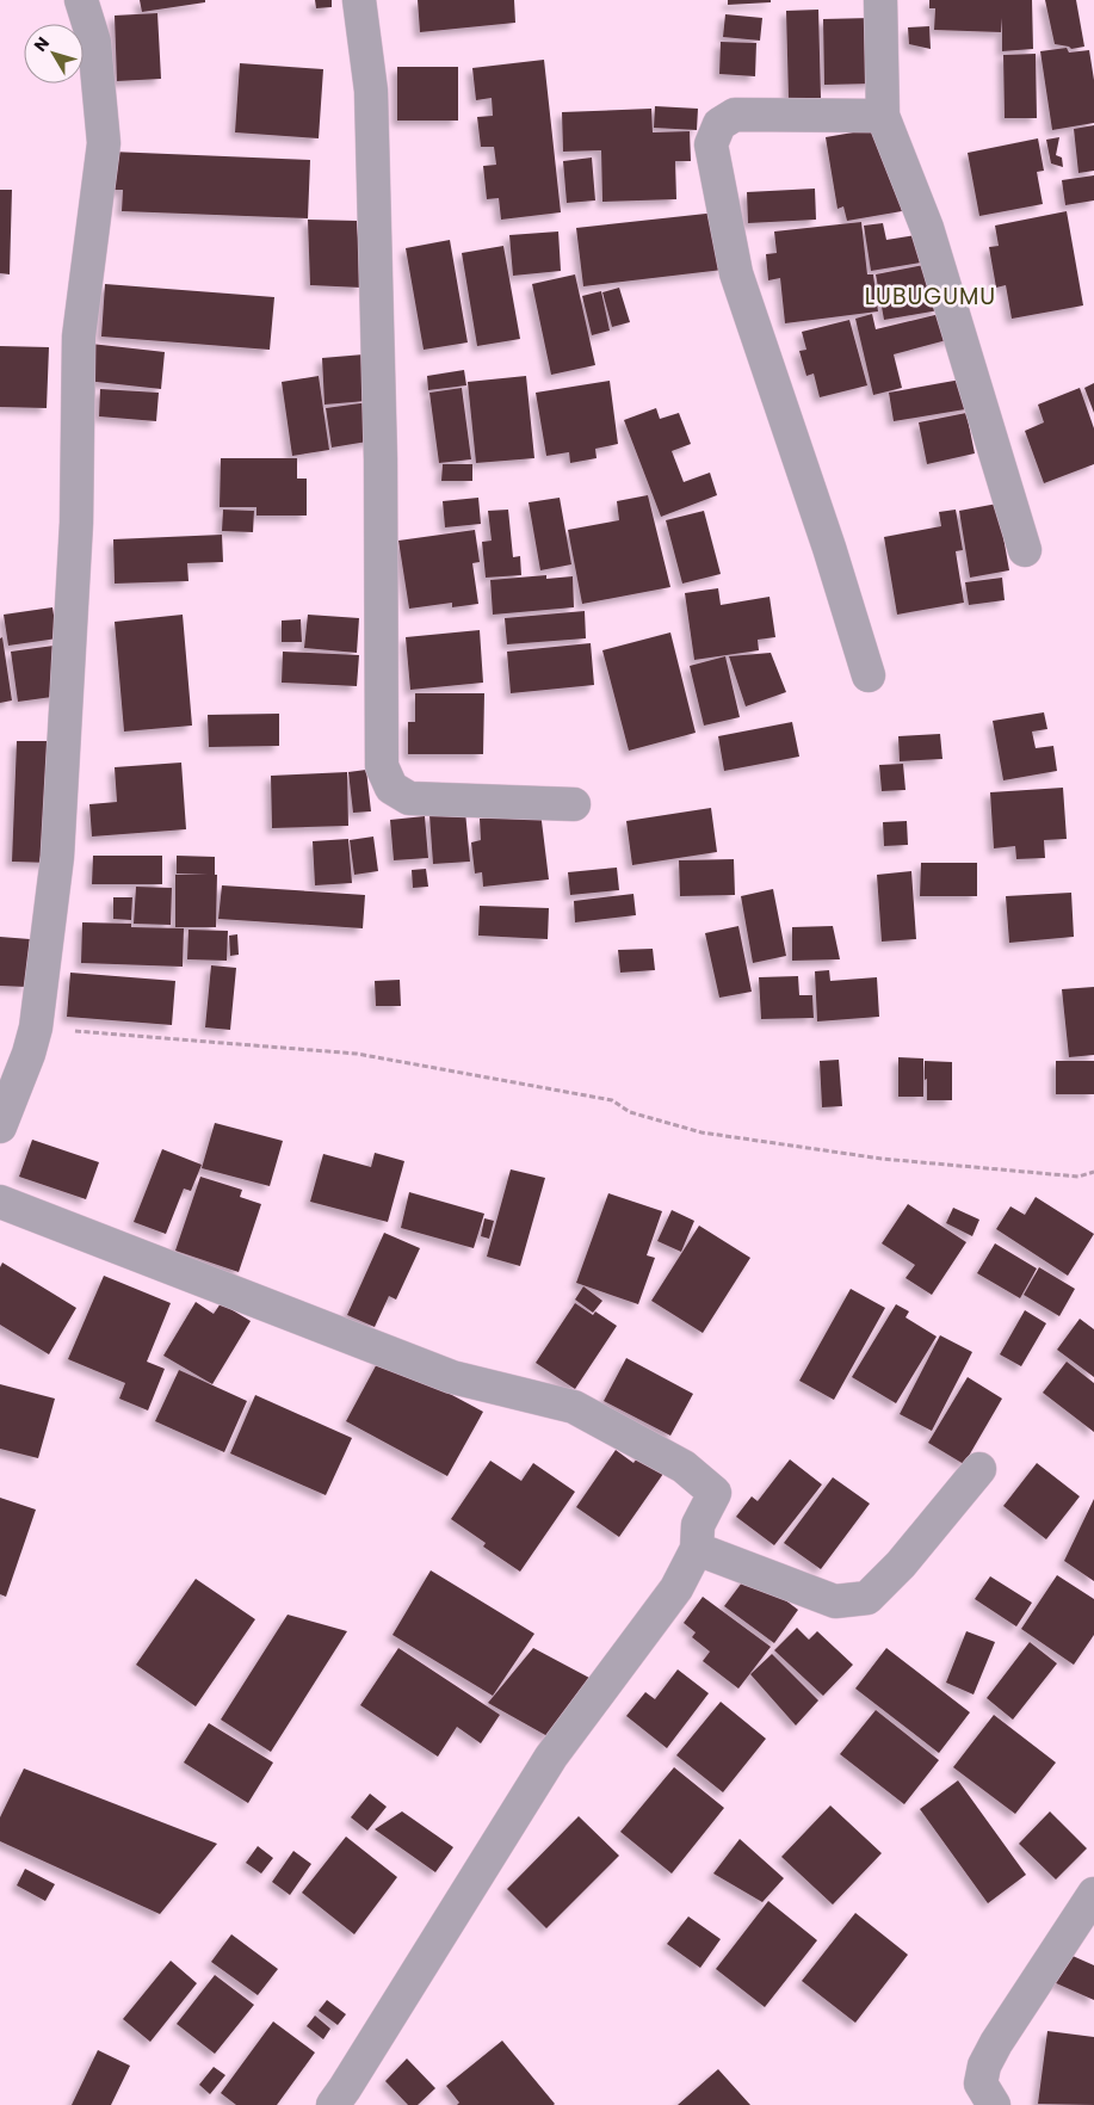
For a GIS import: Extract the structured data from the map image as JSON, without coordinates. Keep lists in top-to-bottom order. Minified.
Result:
{"districts":["LUBUGUMU"],"north":"top left"}
